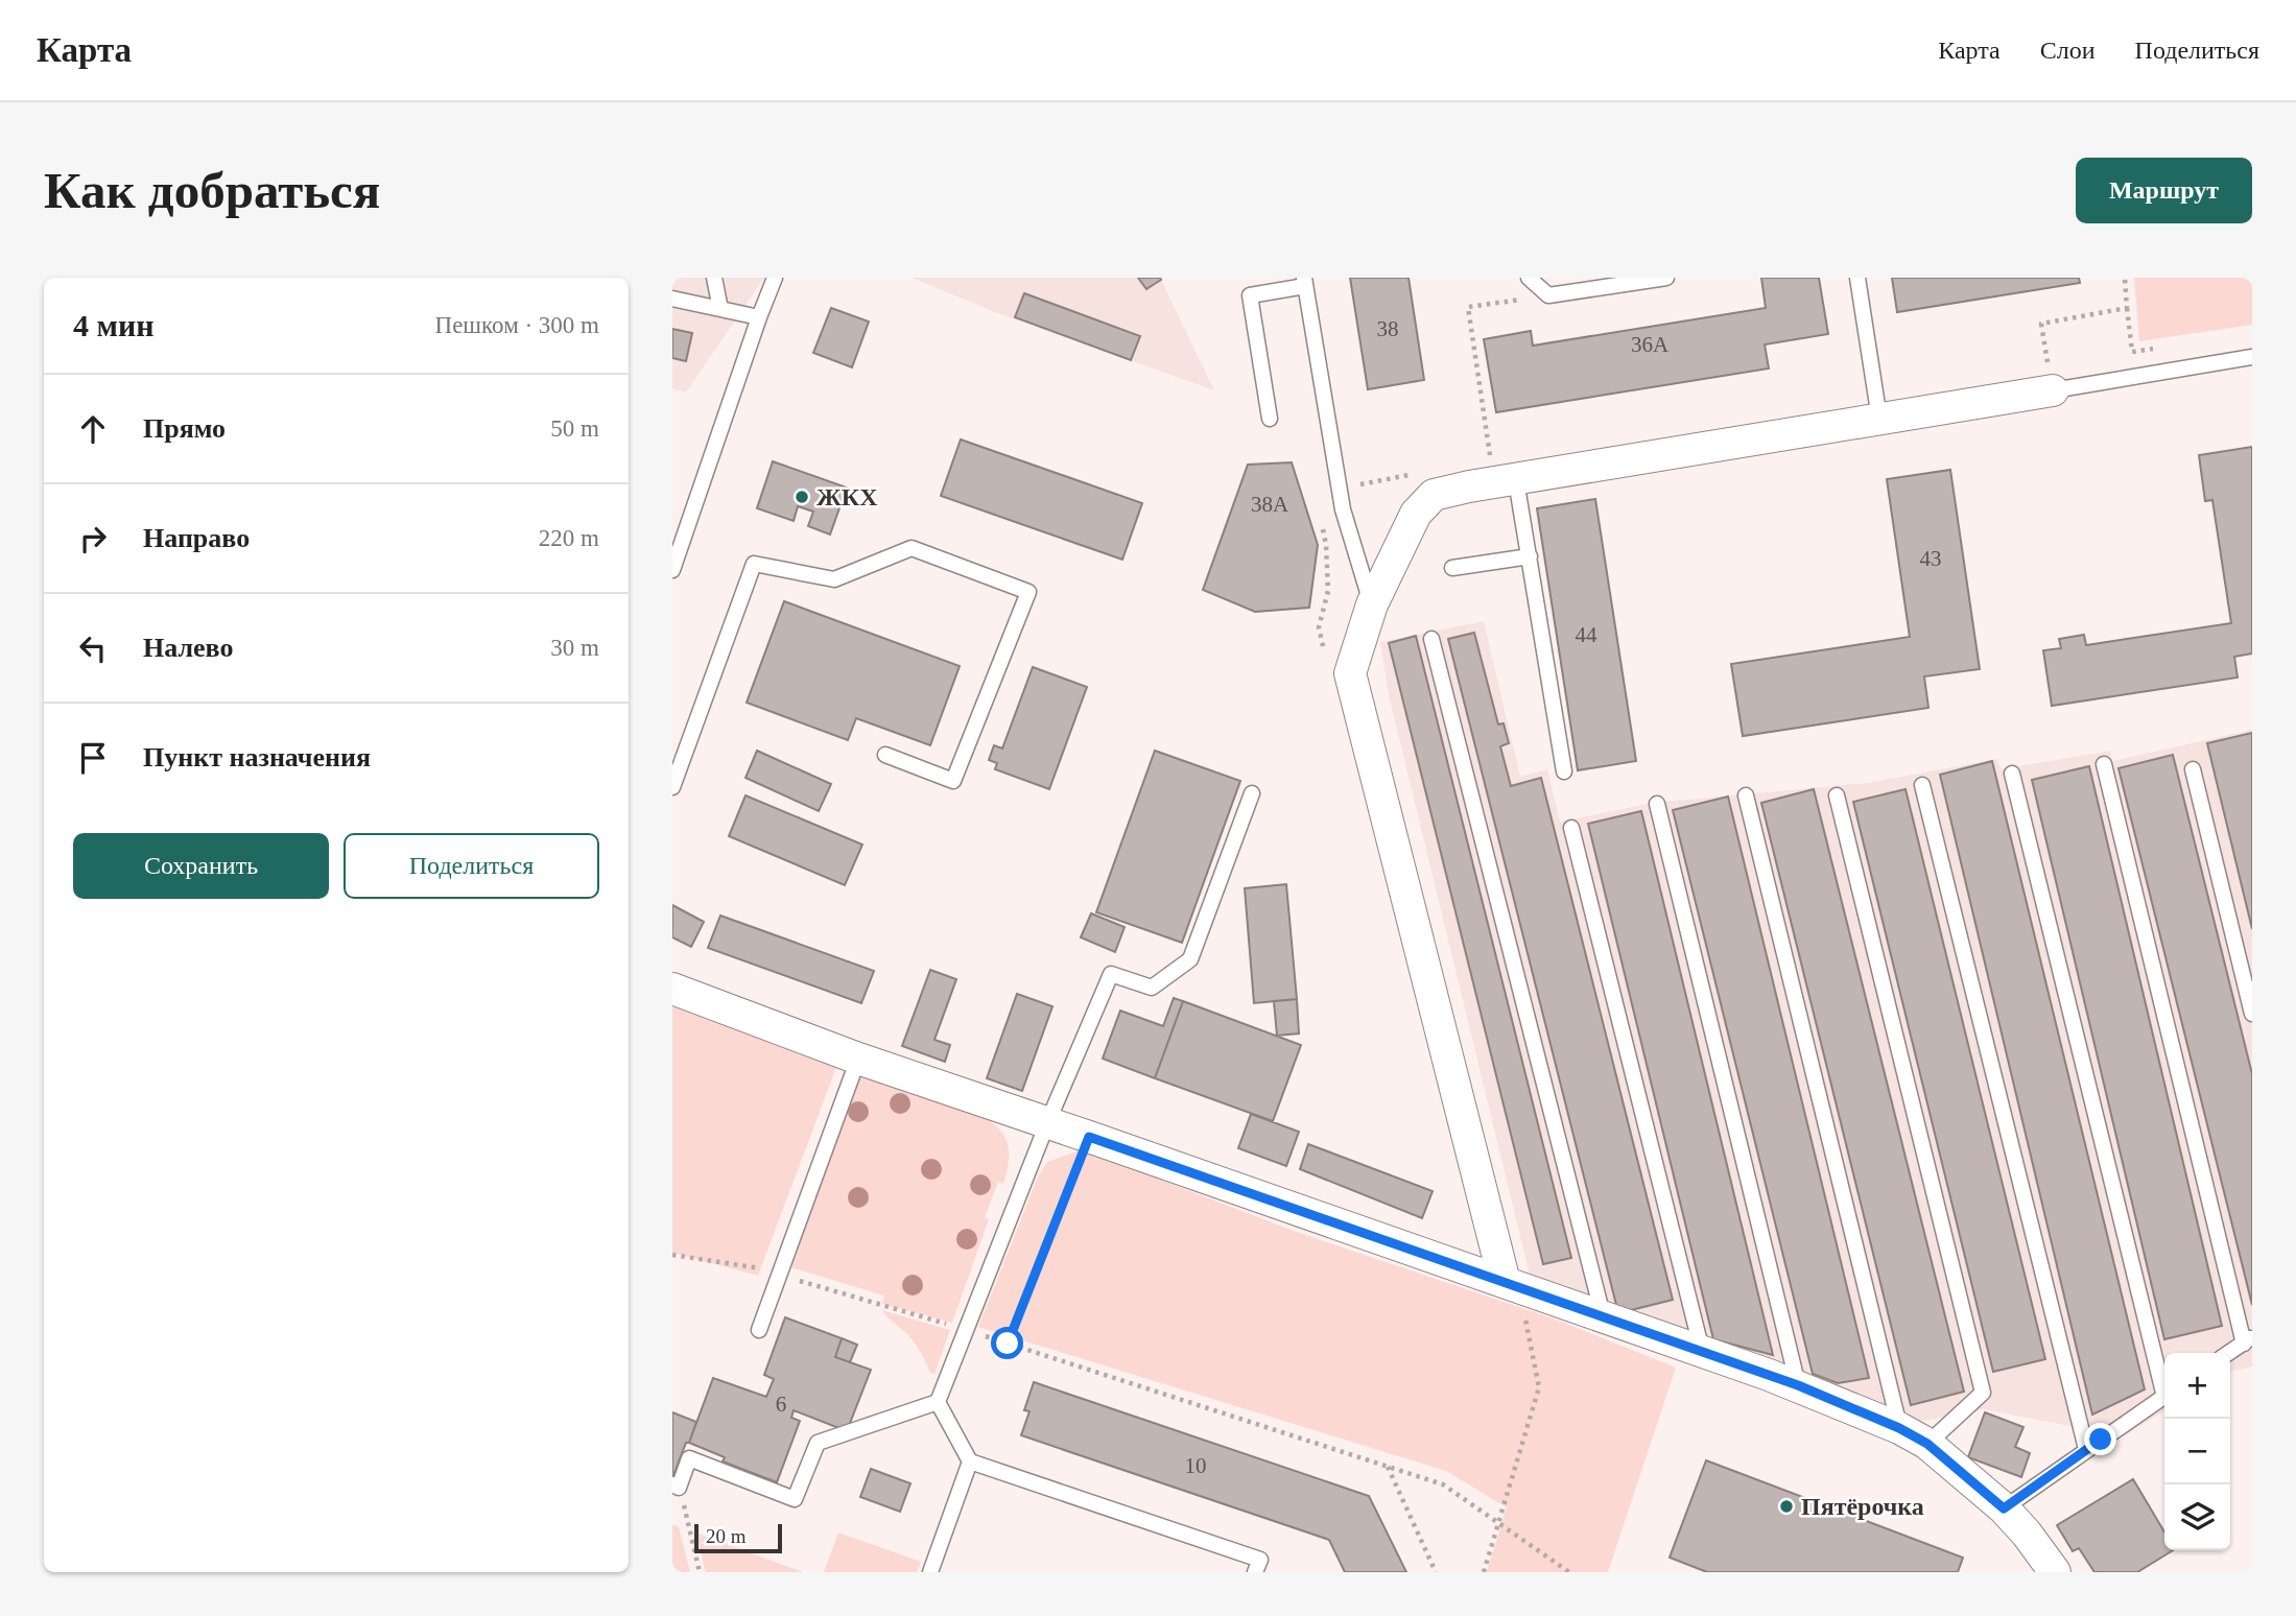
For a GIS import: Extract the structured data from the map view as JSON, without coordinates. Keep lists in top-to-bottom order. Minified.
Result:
{"places":["ЖКХ","Пятёрочка"],"house_numbers":["38","36А","38А","43","44","6","10"],"scale_bar":"20 m","page":{"header":"Карта","nav":["Карта","Слои","Поделиться"],"buttons":["Маршрут",["Сохранить","Поделиться"]],"title":"Как добраться","heading":["4 мин","Пешком · 300 m"],"list":[["Прямо","50 m"],["Направо","220 m"],["Налево","30 m"],"Пункт назначения"],"map_buttons":["+","−"],"scale":"20 m"}}
